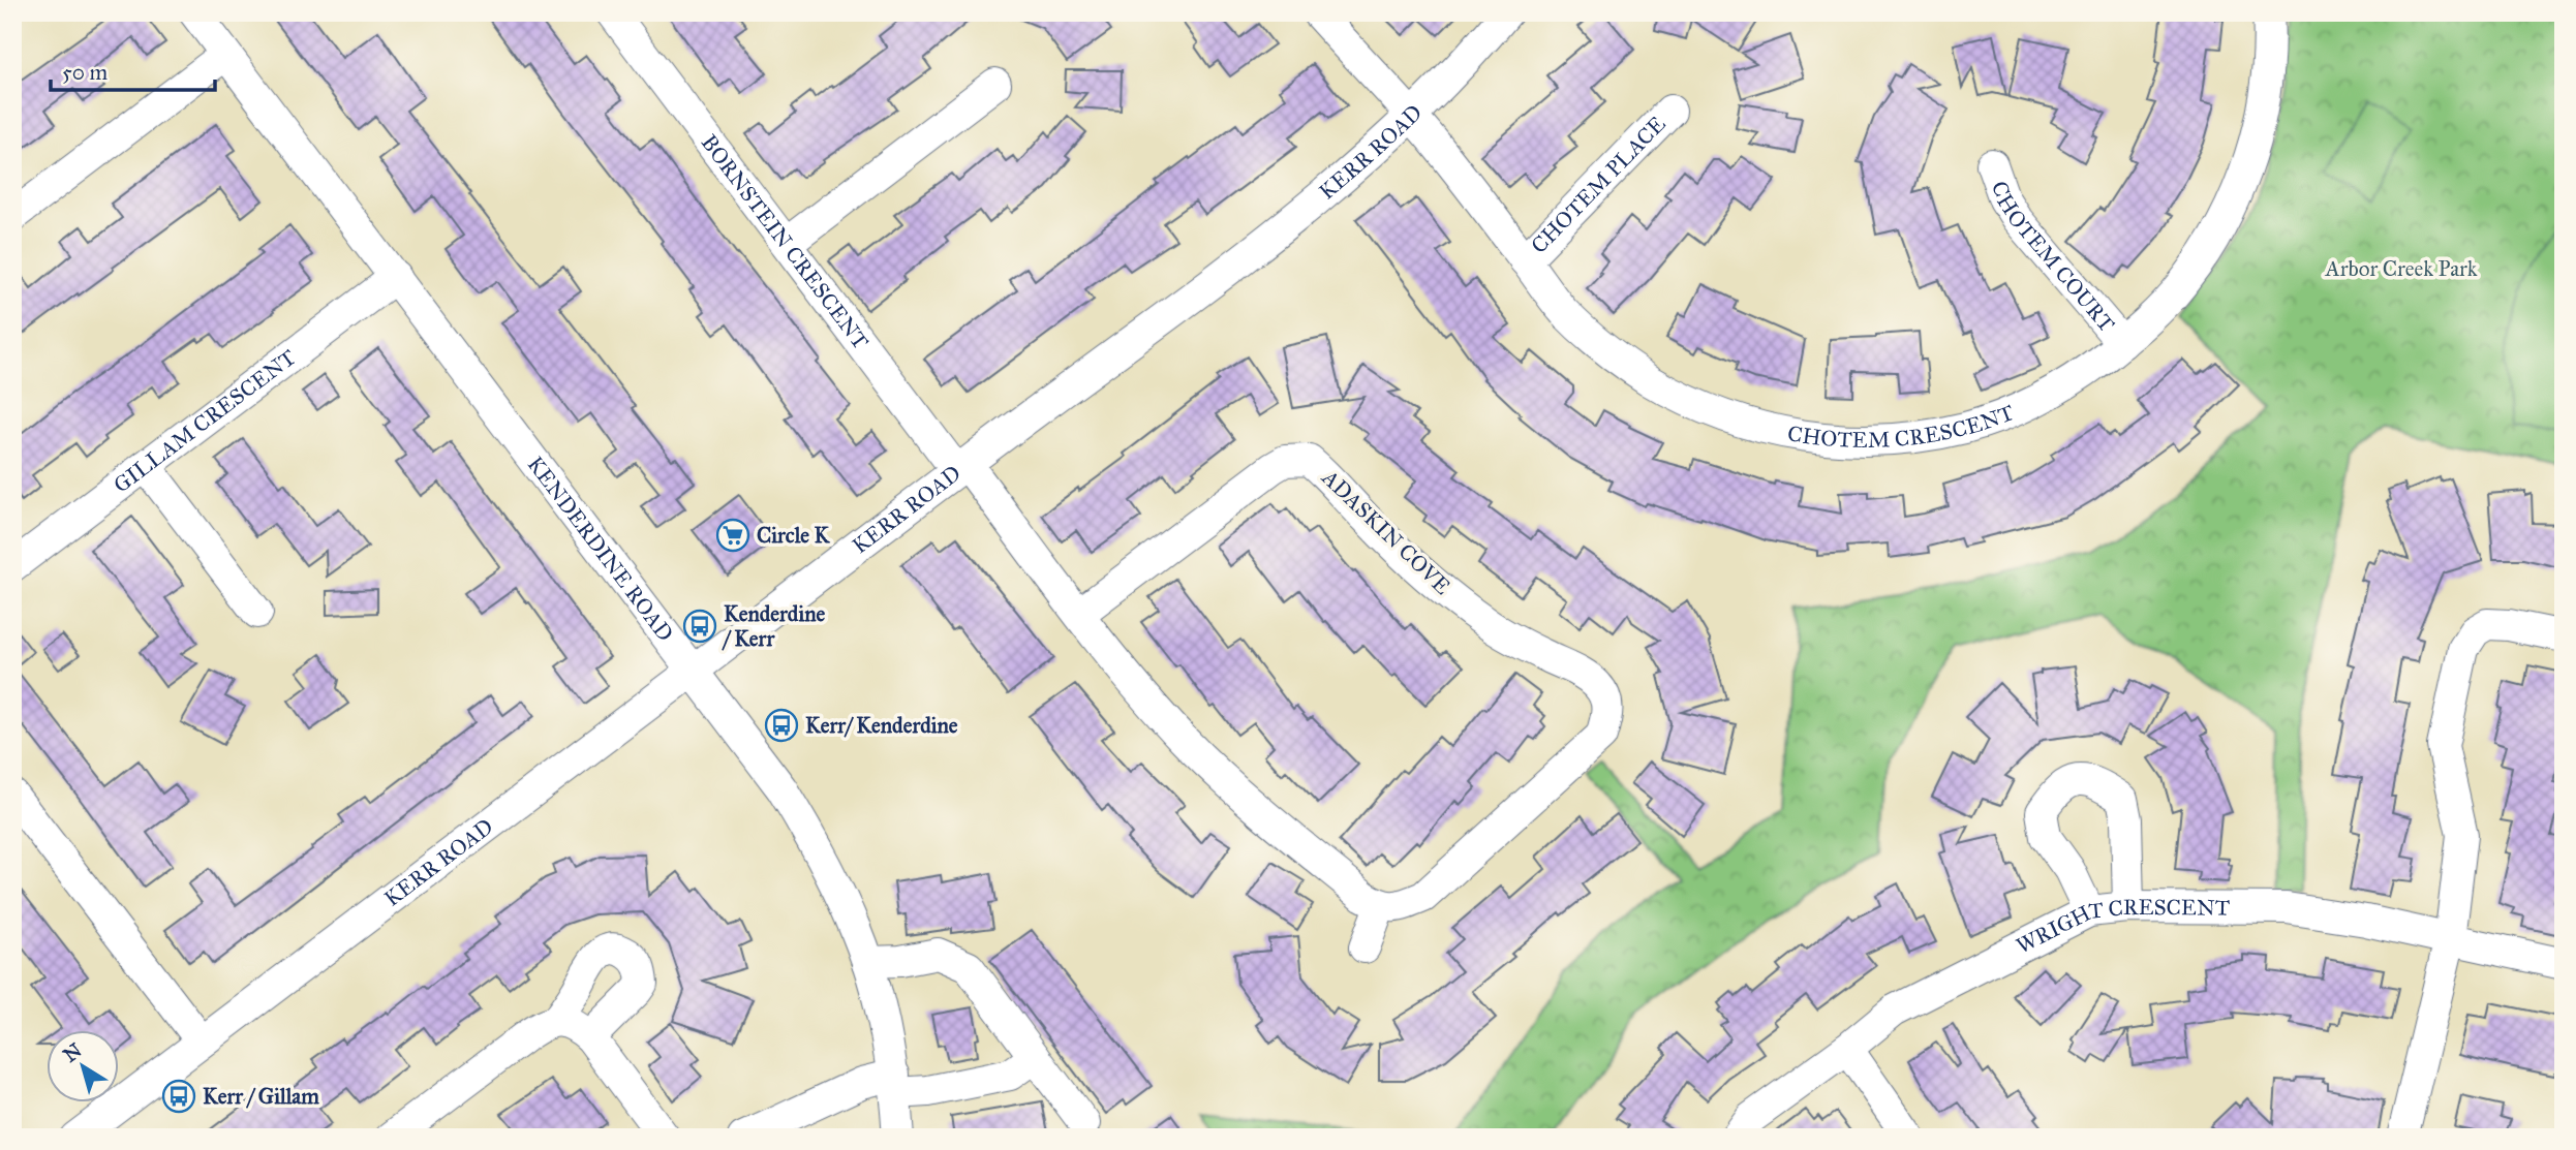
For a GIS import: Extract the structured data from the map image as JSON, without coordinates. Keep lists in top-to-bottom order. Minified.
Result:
{"streets":{"street":["KERR ROAD","CHOTEM PLACE","BORNSTEIN CRESCENT","CHOTEM COURT","CHOTEM CRESCENT","GILLAM CRESCENT","ADASKIN COVE","KENDERDINE ROAD","WRIGHT CRESCENT"]},"crossings":[["KERR ROAD","BORNSTEIN CRESCENT"],["KERR ROAD","CHOTEM CRESCENT"],["KERR ROAD","KENDERDINE ROAD"],["CHOTEM PLACE","CHOTEM CRESCENT"],["CHOTEM COURT","CHOTEM CRESCENT"],["GILLAM CRESCENT","KENDERDINE ROAD"]],"parks":["Arbor Creek Park"],"places":{"supermarket":["Circle K"],"bus stop":["Kenderdine / Kerr","Kerr/ Kenderdine","Kerr / Gillam"]},"scale_bar":"50 m","north":"top left"}
